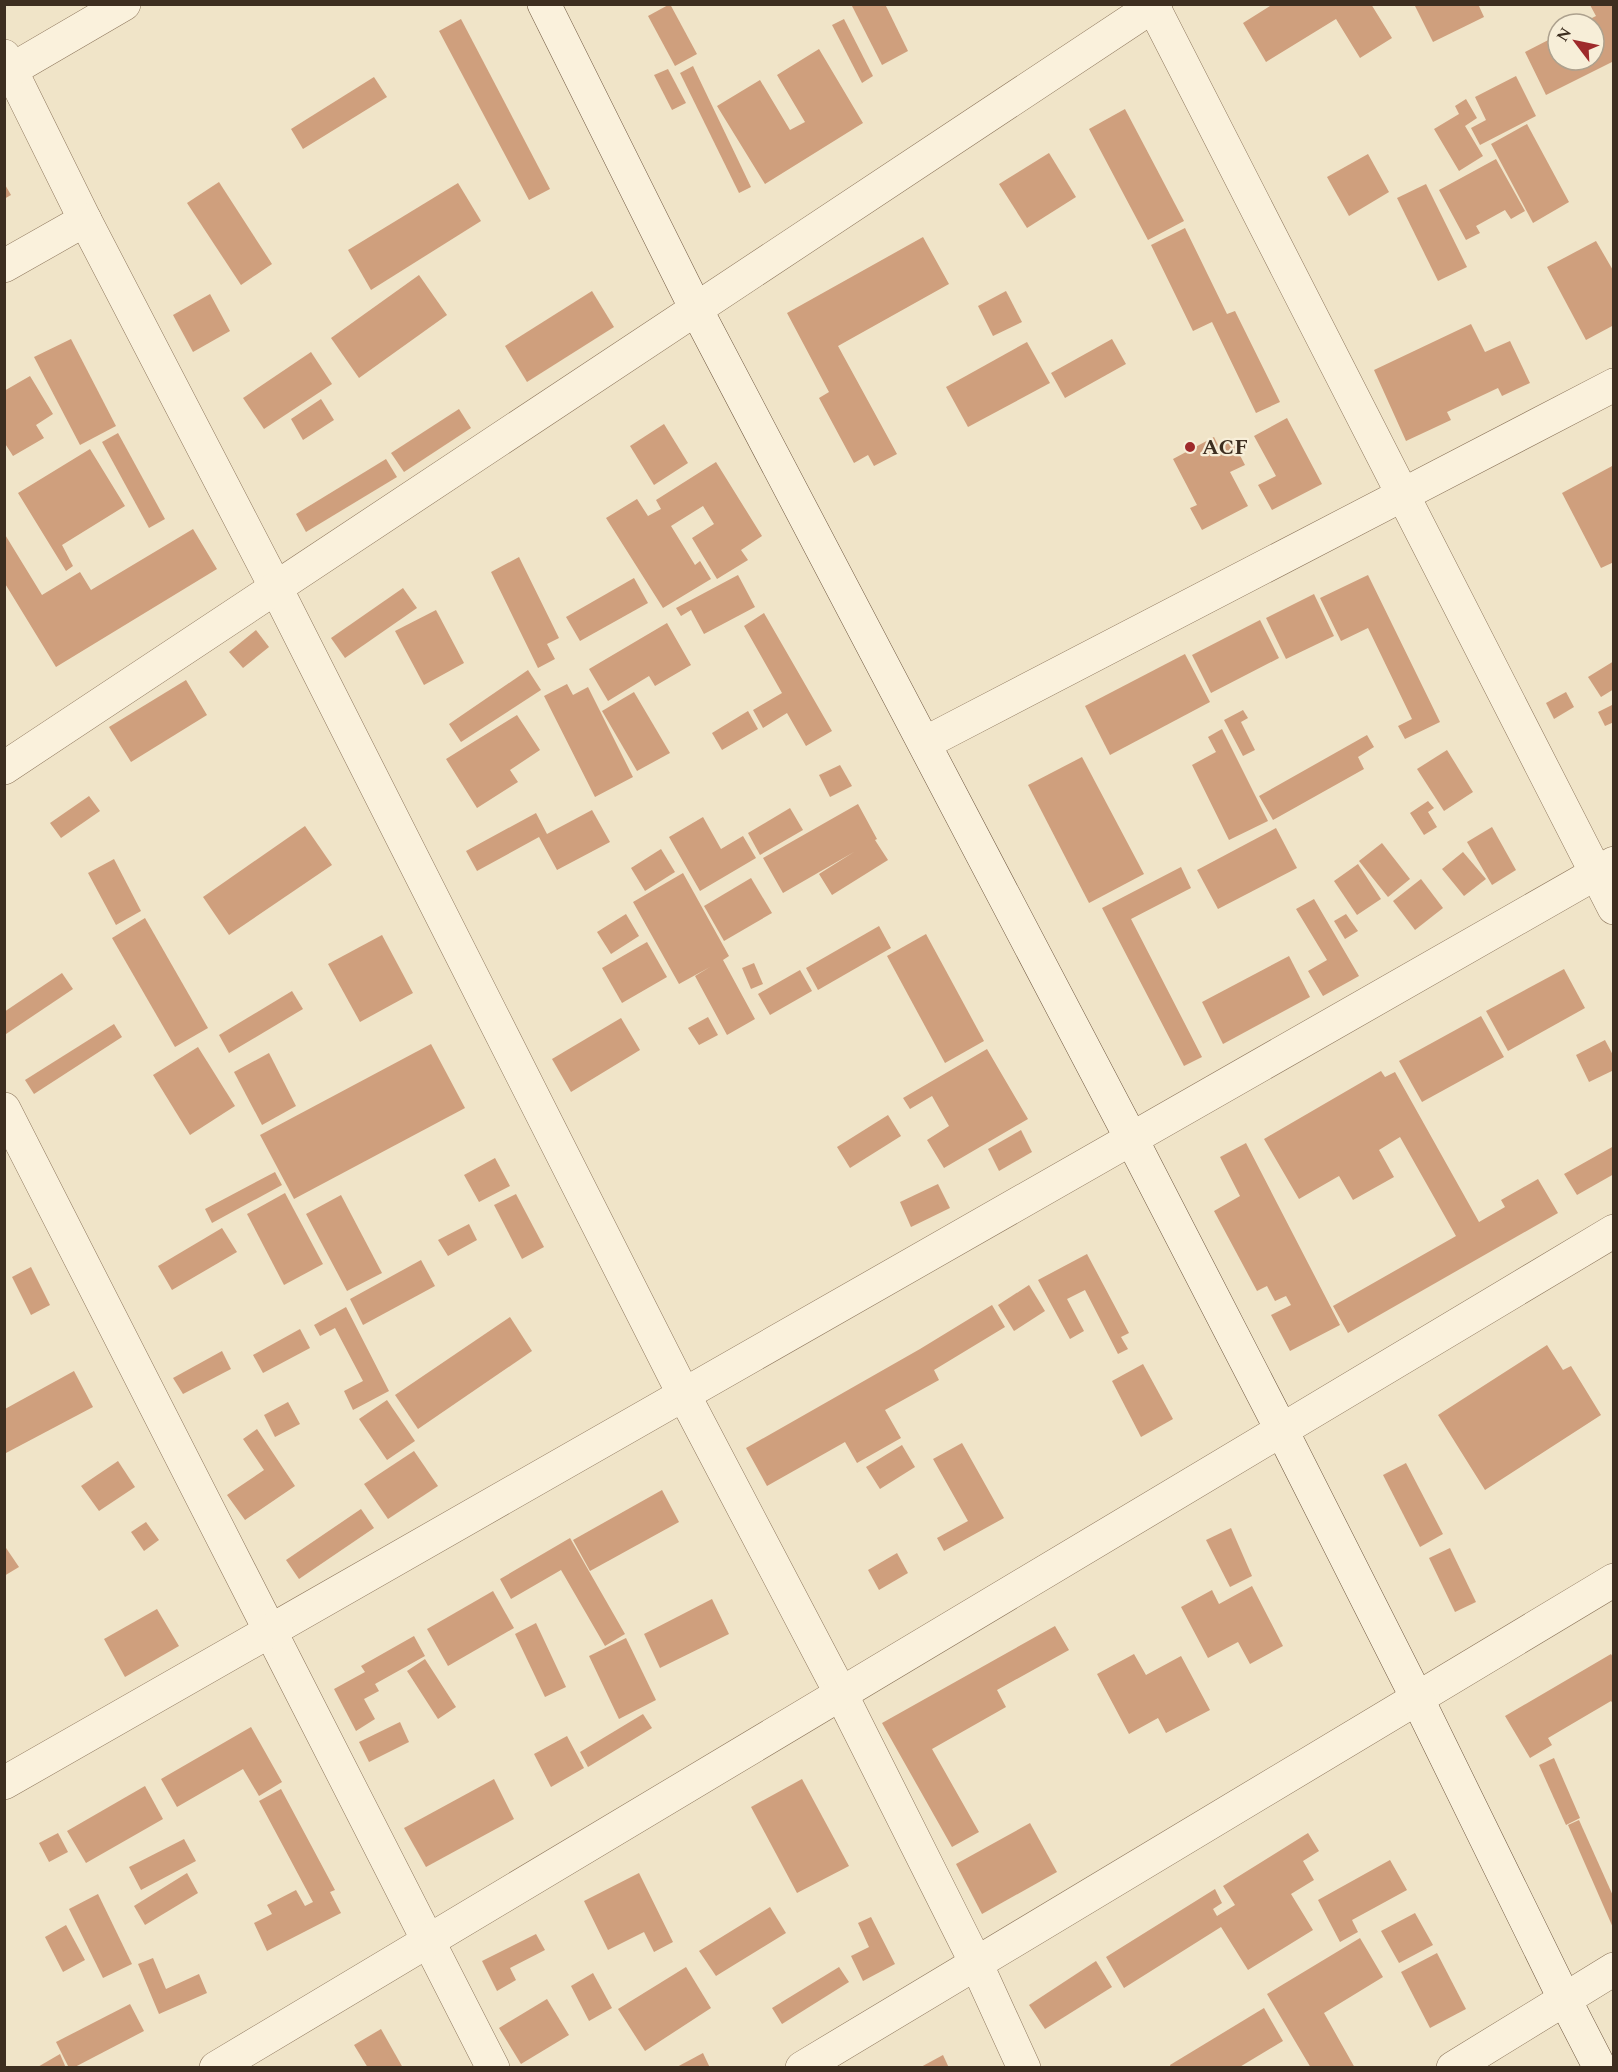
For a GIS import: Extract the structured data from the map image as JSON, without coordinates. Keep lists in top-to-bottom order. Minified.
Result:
{"places":["ACF"],"north":"top left"}
